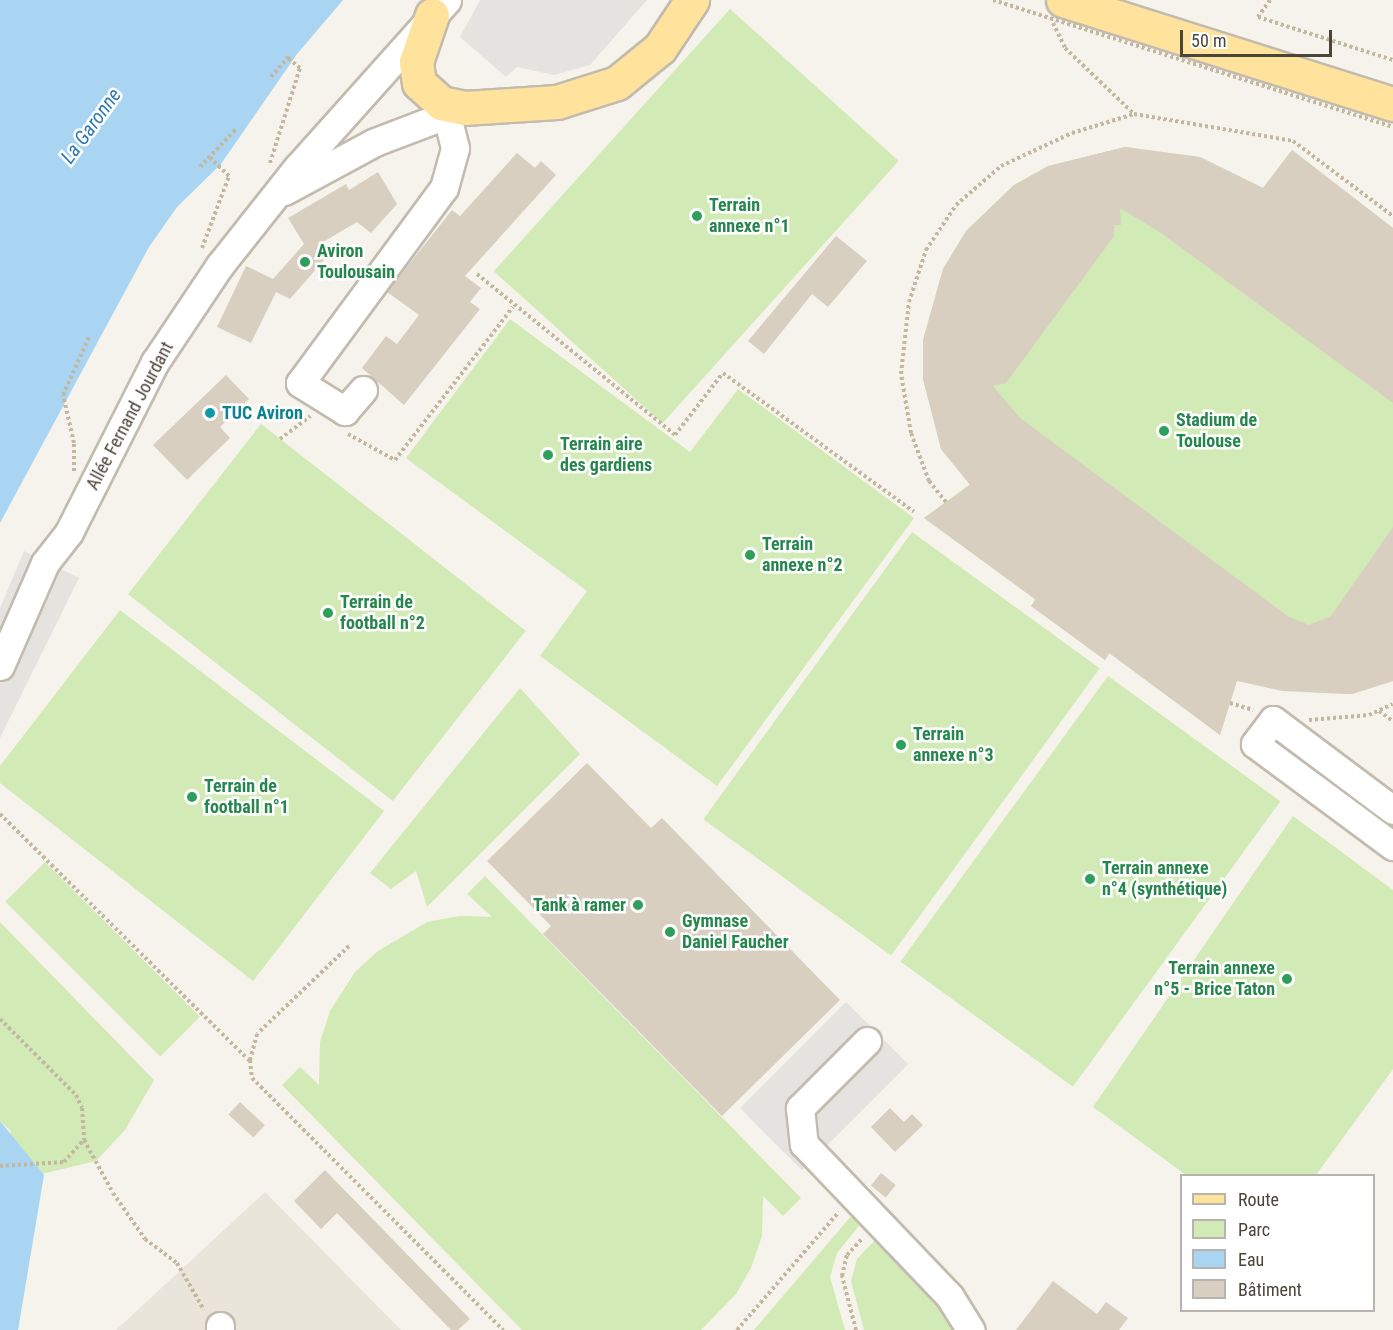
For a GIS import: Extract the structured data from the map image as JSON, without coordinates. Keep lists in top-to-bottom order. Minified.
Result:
{"streets":{"street":["Allée Fernand Jourdant"]},"water":["La Garonne"],"places":["Terrain annexe n°1","Aviron Toulousain","TUC Aviron","Stadium de Toulouse","Terrain aire des gardiens","Terrain annexe n°2","Terrain de football n°2","Terrain annexe n°3","Terrain de football n°1","Terrain annexe n°4 (synthétique)","Tank à ramer","Gymnase Daniel Faucher","Terrain annexe n°5 - Brice Taton"],"legend":["Route","Parc","Eau","Bâtiment"],"scale_bar":"50 m"}
